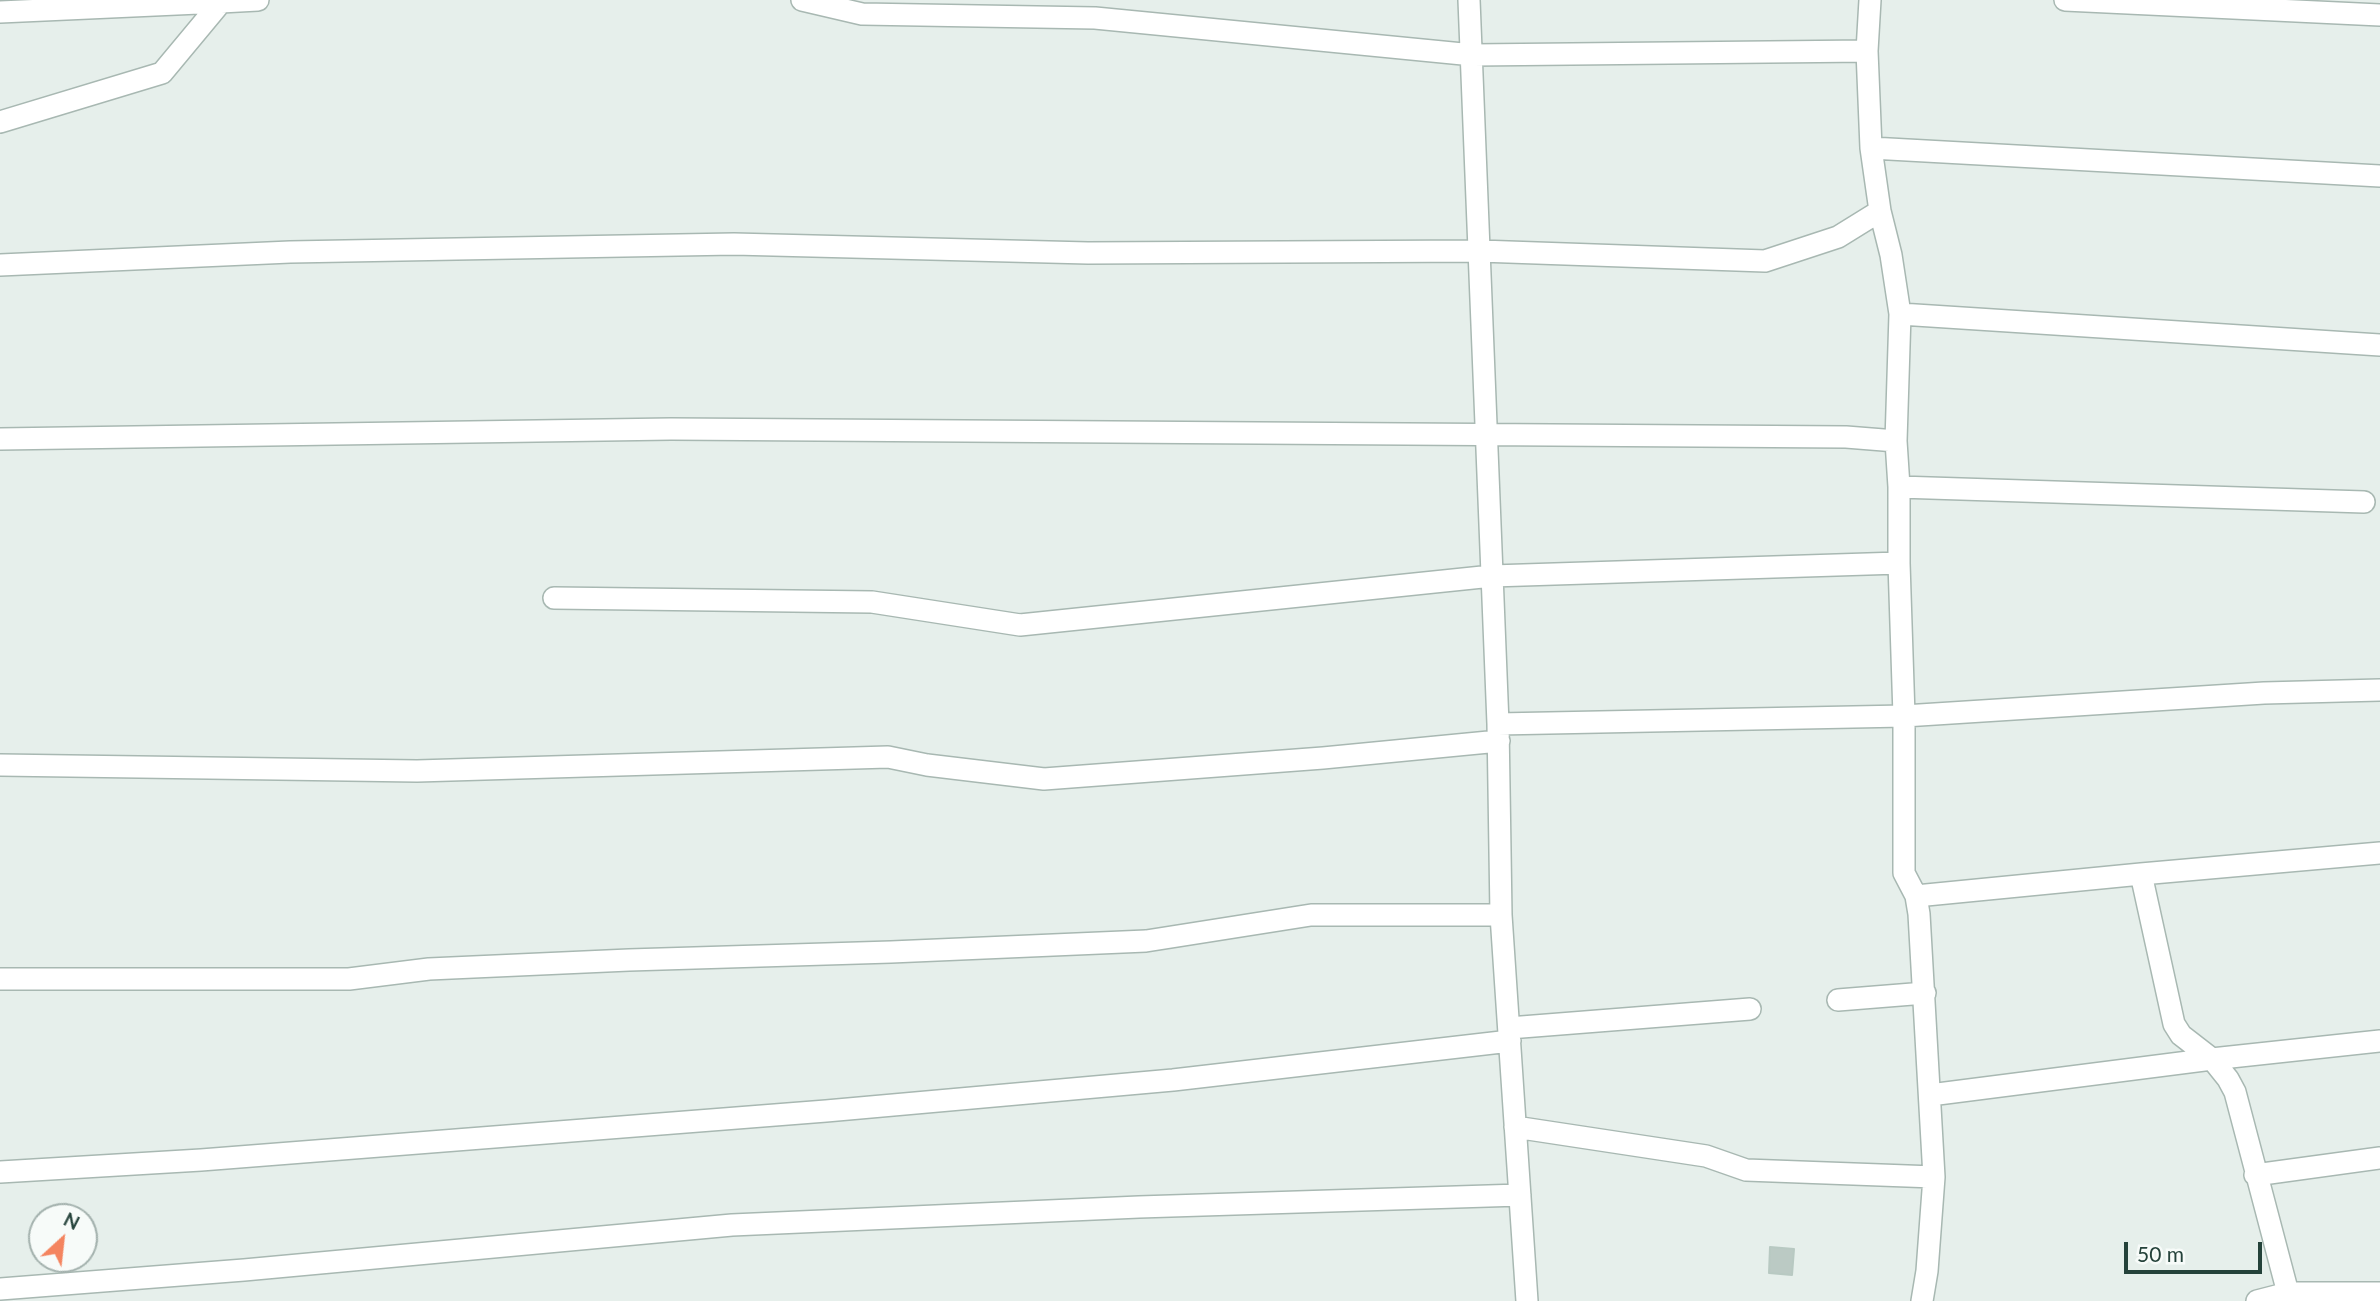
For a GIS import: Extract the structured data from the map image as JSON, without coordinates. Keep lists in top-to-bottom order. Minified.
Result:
{"scale_bar":"50 m","north":"top right"}
